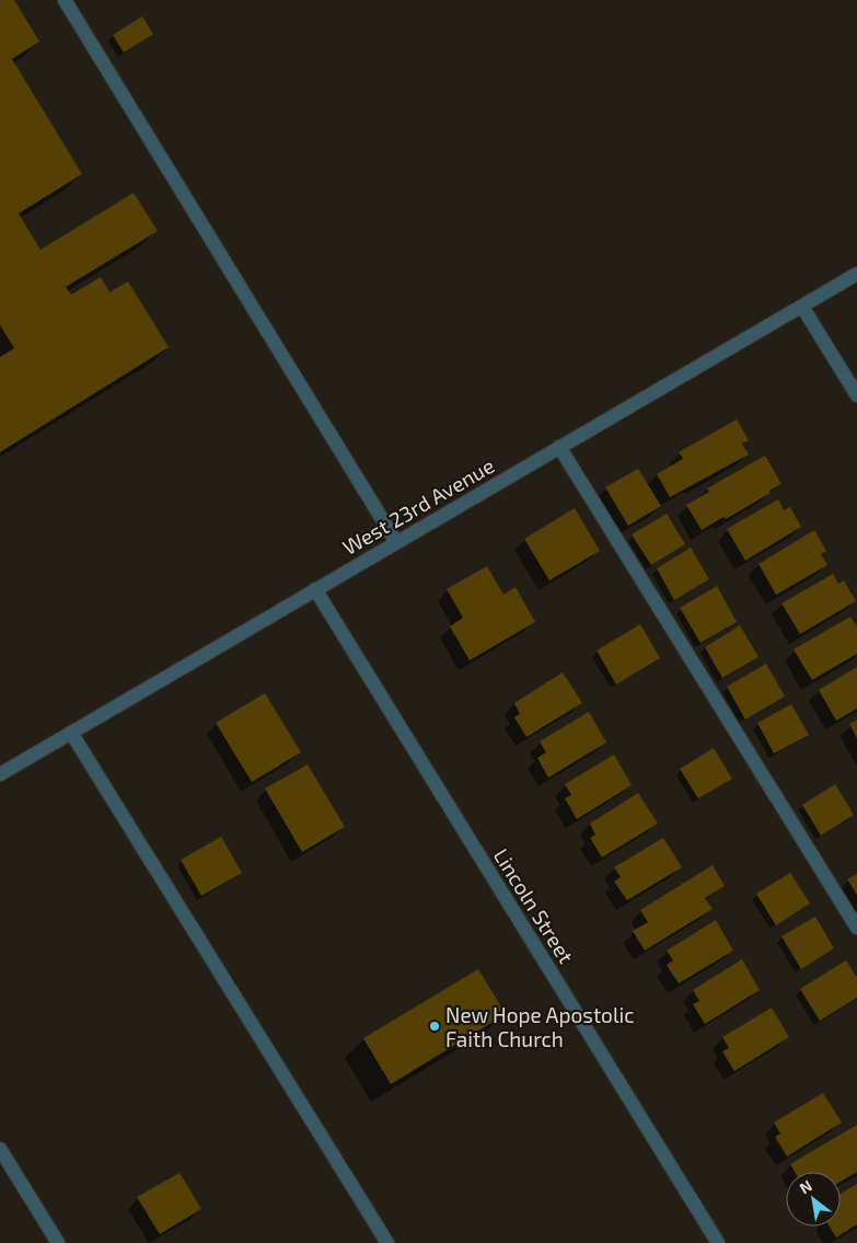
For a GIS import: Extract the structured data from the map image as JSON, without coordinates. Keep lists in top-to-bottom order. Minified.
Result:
{"streets":{"street":["West 23rd Avenue","Lincoln Street"]},"crossings":[["West 23rd Avenue","Lincoln Street"]],"places":["New Hope Apostolic Faith Church"],"north":"top left"}
